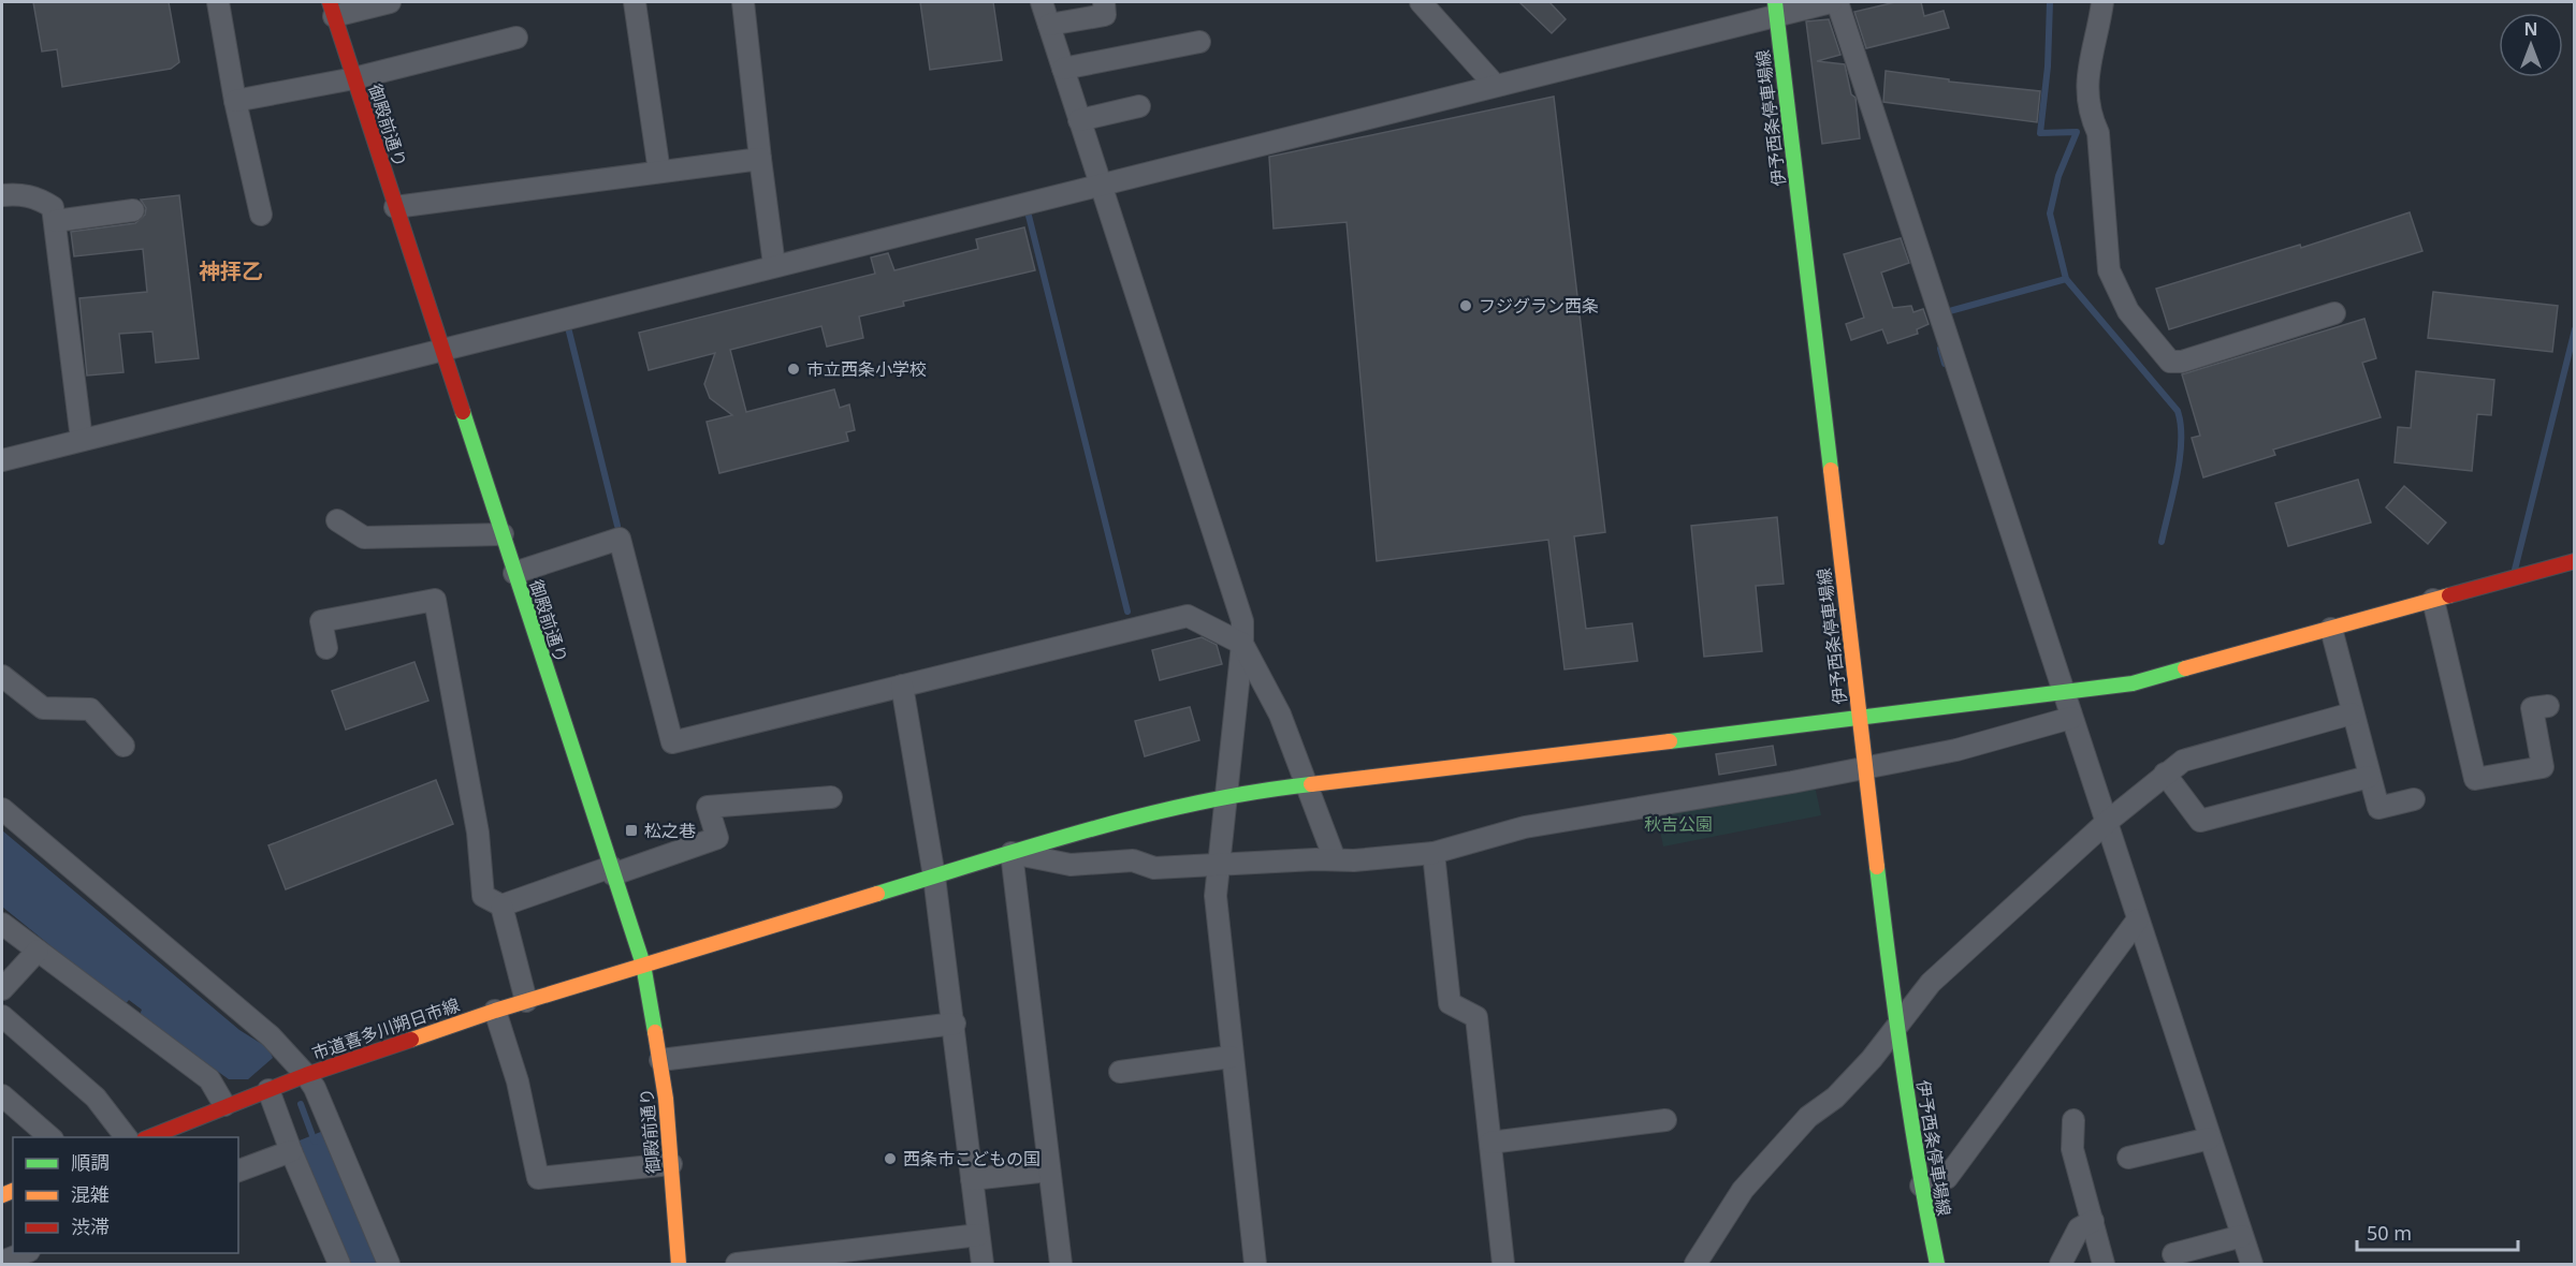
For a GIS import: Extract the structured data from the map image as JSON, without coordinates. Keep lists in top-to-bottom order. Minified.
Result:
{"streets":{"street":["伊予西条停車場線","御殿前通り","市道喜多川朔日市線"]},"crossings":[["伊予西条停車場線","市道喜多川朔日市線"],["御殿前通り","市道喜多川朔日市線"]],"districts":["神拝乙"],"parks":["秋吉公園"],"places":{"other":["フジグラン西条","市立西条小学校","西条市こどもの国"],"transit":["松之巷"]},"legend":["順調","混雑","渋滞"],"scale_bar":"50 m","north":"top"}
